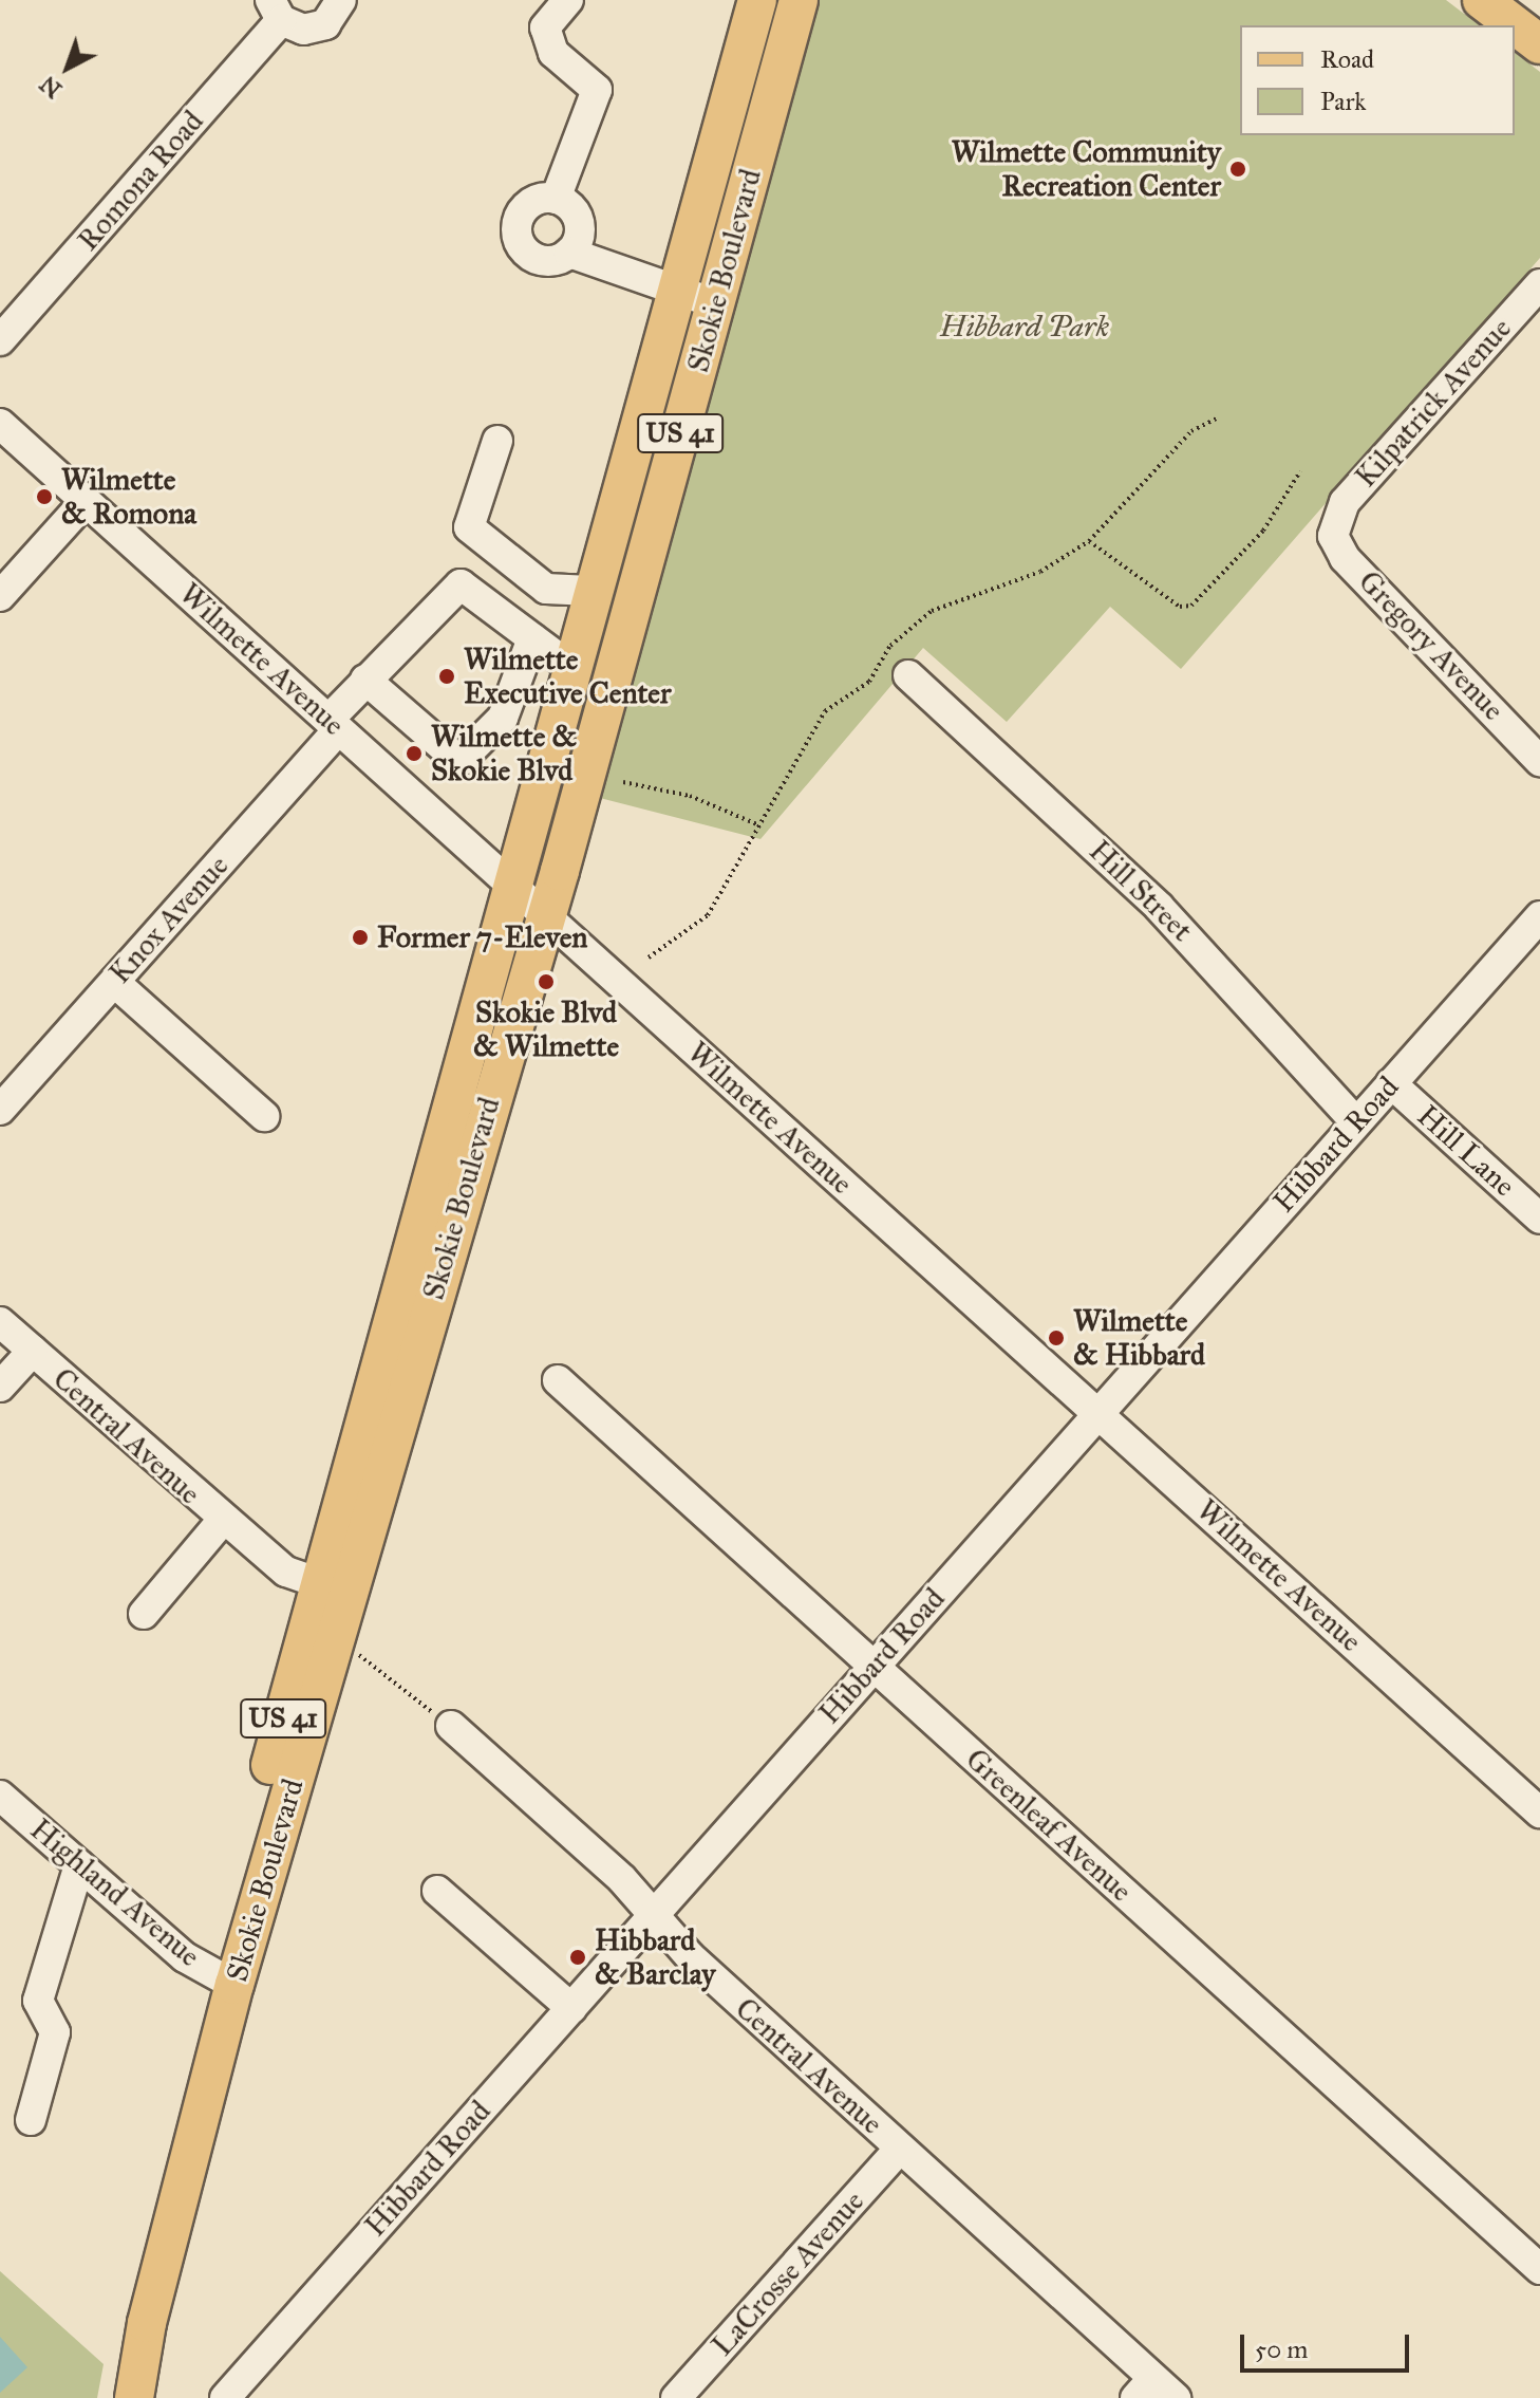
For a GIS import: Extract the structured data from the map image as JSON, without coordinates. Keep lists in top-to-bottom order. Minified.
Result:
{"streets":{"main road":["Skokie Boulevard","US 41"],"street":["Romona Road","Kilpatrick Avenue","Gregory Avenue","Wilmette Avenue","Hill Street","Knox Avenue","Hibbard Road","Hill Lane","Central Avenue","Greenleaf Avenue","Highland Avenue","LaCrosse Avenue"]},"crossings":[["Skokie Boulevard","Wilmette Avenue"],["Skokie Boulevard","Central Avenue"],["Skokie Boulevard","Highland Avenue"],["Kilpatrick Avenue","Gregory Avenue"],["Wilmette Avenue","Knox Avenue"],["Wilmette Avenue","Hibbard Road"],["Hill Street","Hibbard Road"],["Hibbard Road","Hill Lane"],["Hibbard Road","Central Avenue"],["Hibbard Road","Greenleaf Avenue"],["Central Avenue","LaCrosse Avenue"]],"parks":["Hibbard Park"],"places":["Wilmette Community Recreation Center","Wilmette & Romona","Wilmette Executive Center","Wilmette & Skokie Blvd","Former 7-Eleven","Skokie Blvd & Wilmette","Wilmette & Hibbard","Hibbard & Barclay"],"legend":["Road","Park"],"scale_bar":"50 m","north":"bottom left"}
